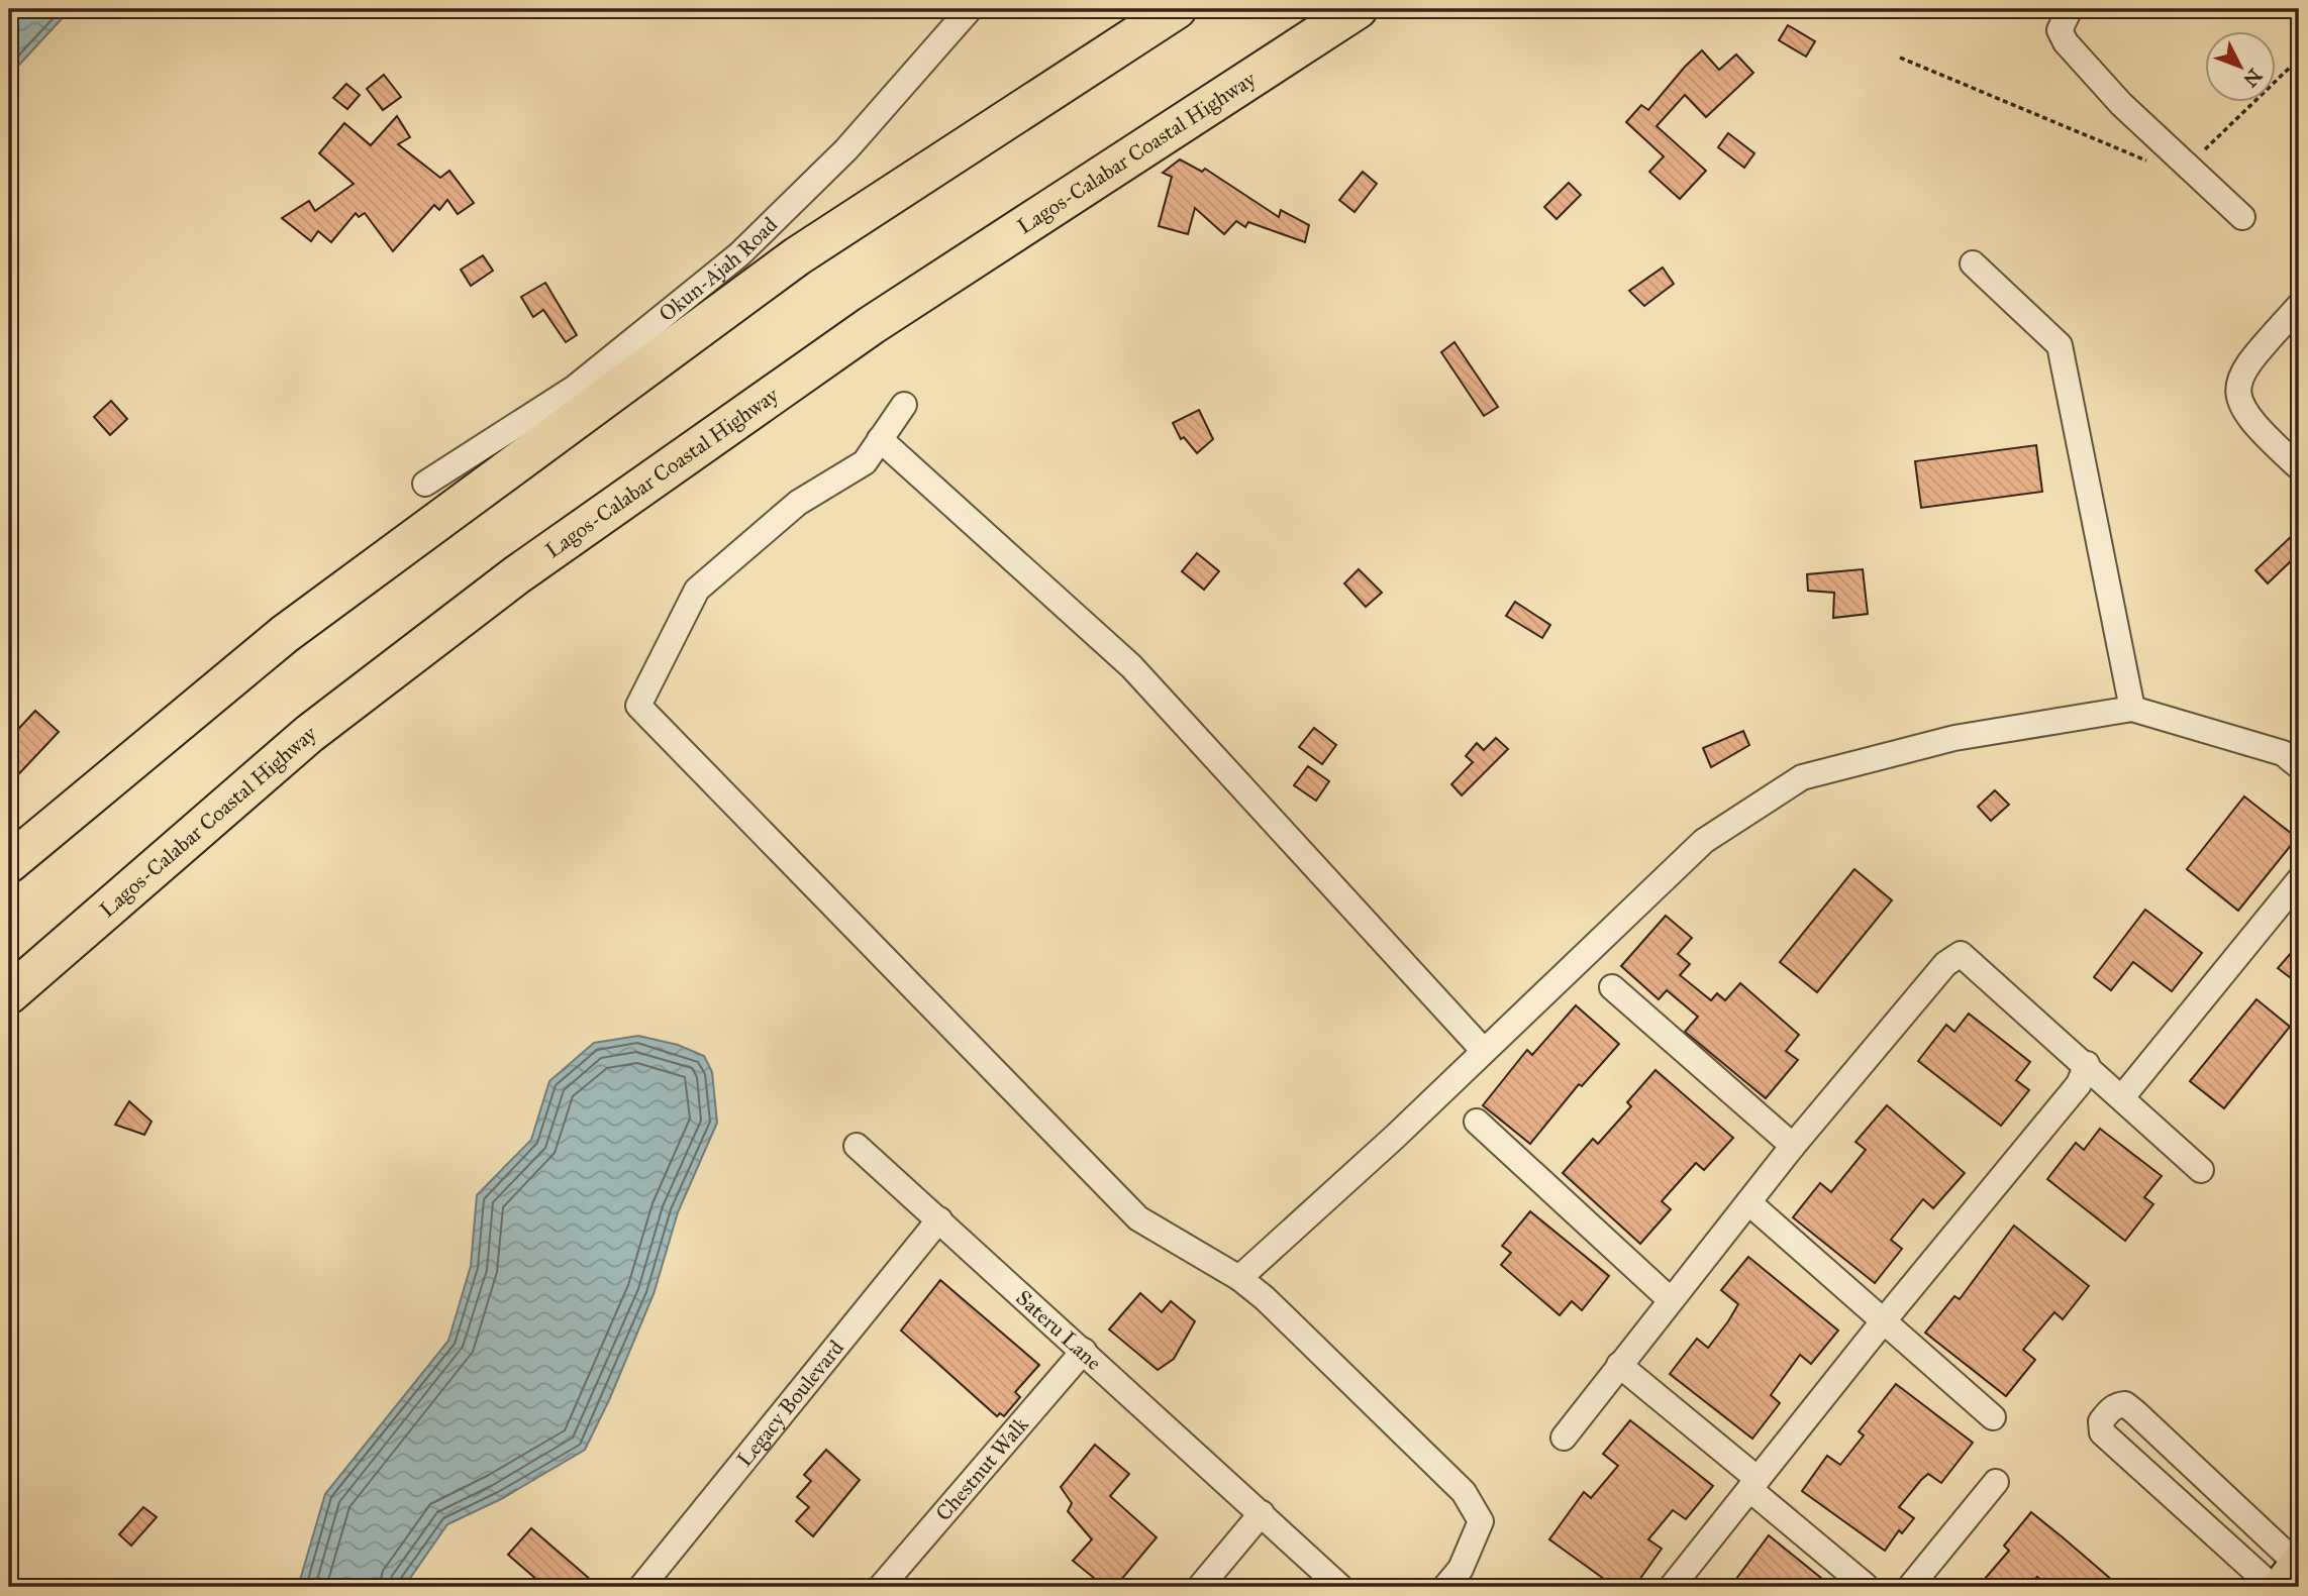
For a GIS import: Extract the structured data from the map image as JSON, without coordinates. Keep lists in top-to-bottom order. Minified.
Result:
{"streets":{"main road":["Lagos-Calabar Coastal Highway"],"street":["Okun-Ajah Road","Sateru Lane","Legacy Boulevard","Chestnut Walk"]},"crossings":[["Sateru Lane","Legacy Boulevard"],["Sateru Lane","Chestnut Walk"]],"north":"bottom right"}
